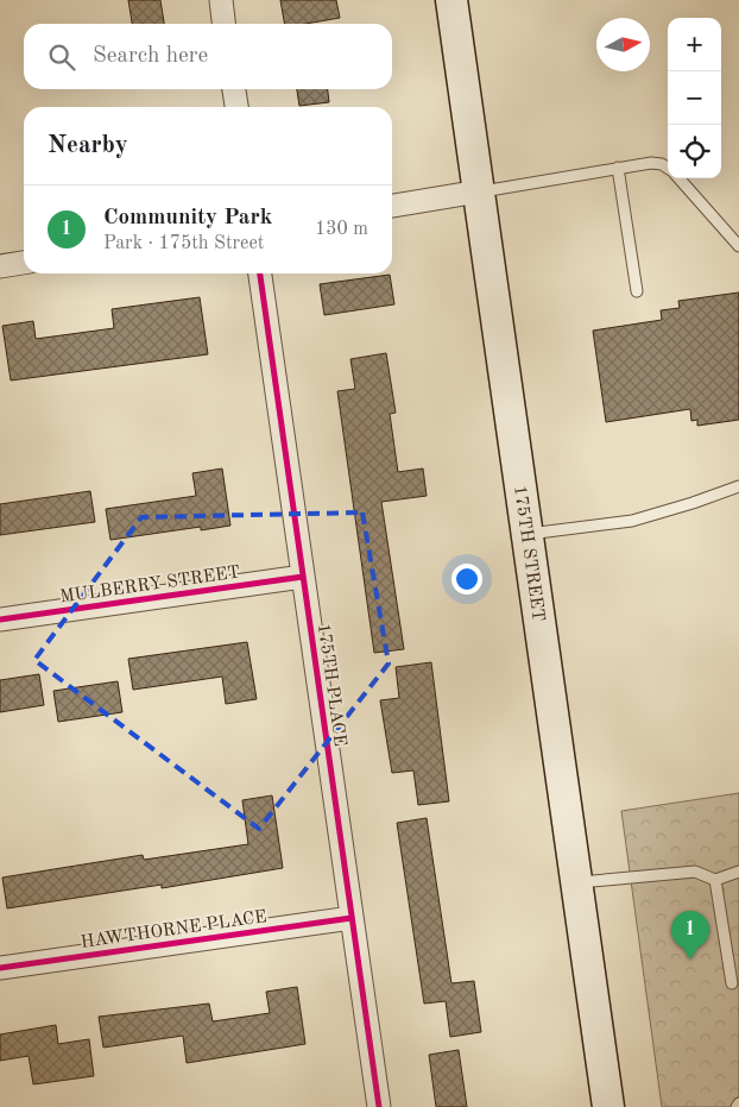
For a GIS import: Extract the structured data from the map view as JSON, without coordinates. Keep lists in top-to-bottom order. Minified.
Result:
{"streets":{"main road":["175TH STREET"],"street":["MULBERRY STREET","175TH PLACE","HAWTHORNE PLACE"]},"crossings":[["MULBERRY STREET","175TH PLACE"],["175TH PLACE","HAWTHORNE PLACE"]],"north":"right","page":{"map_buttons":["+","−"],"search":"Search here","heading":"Nearby","list":[{"mark":"1","name":"Community Park","note":"Park · 175th Street","value":"130 m"}],"pins":"1"}}
